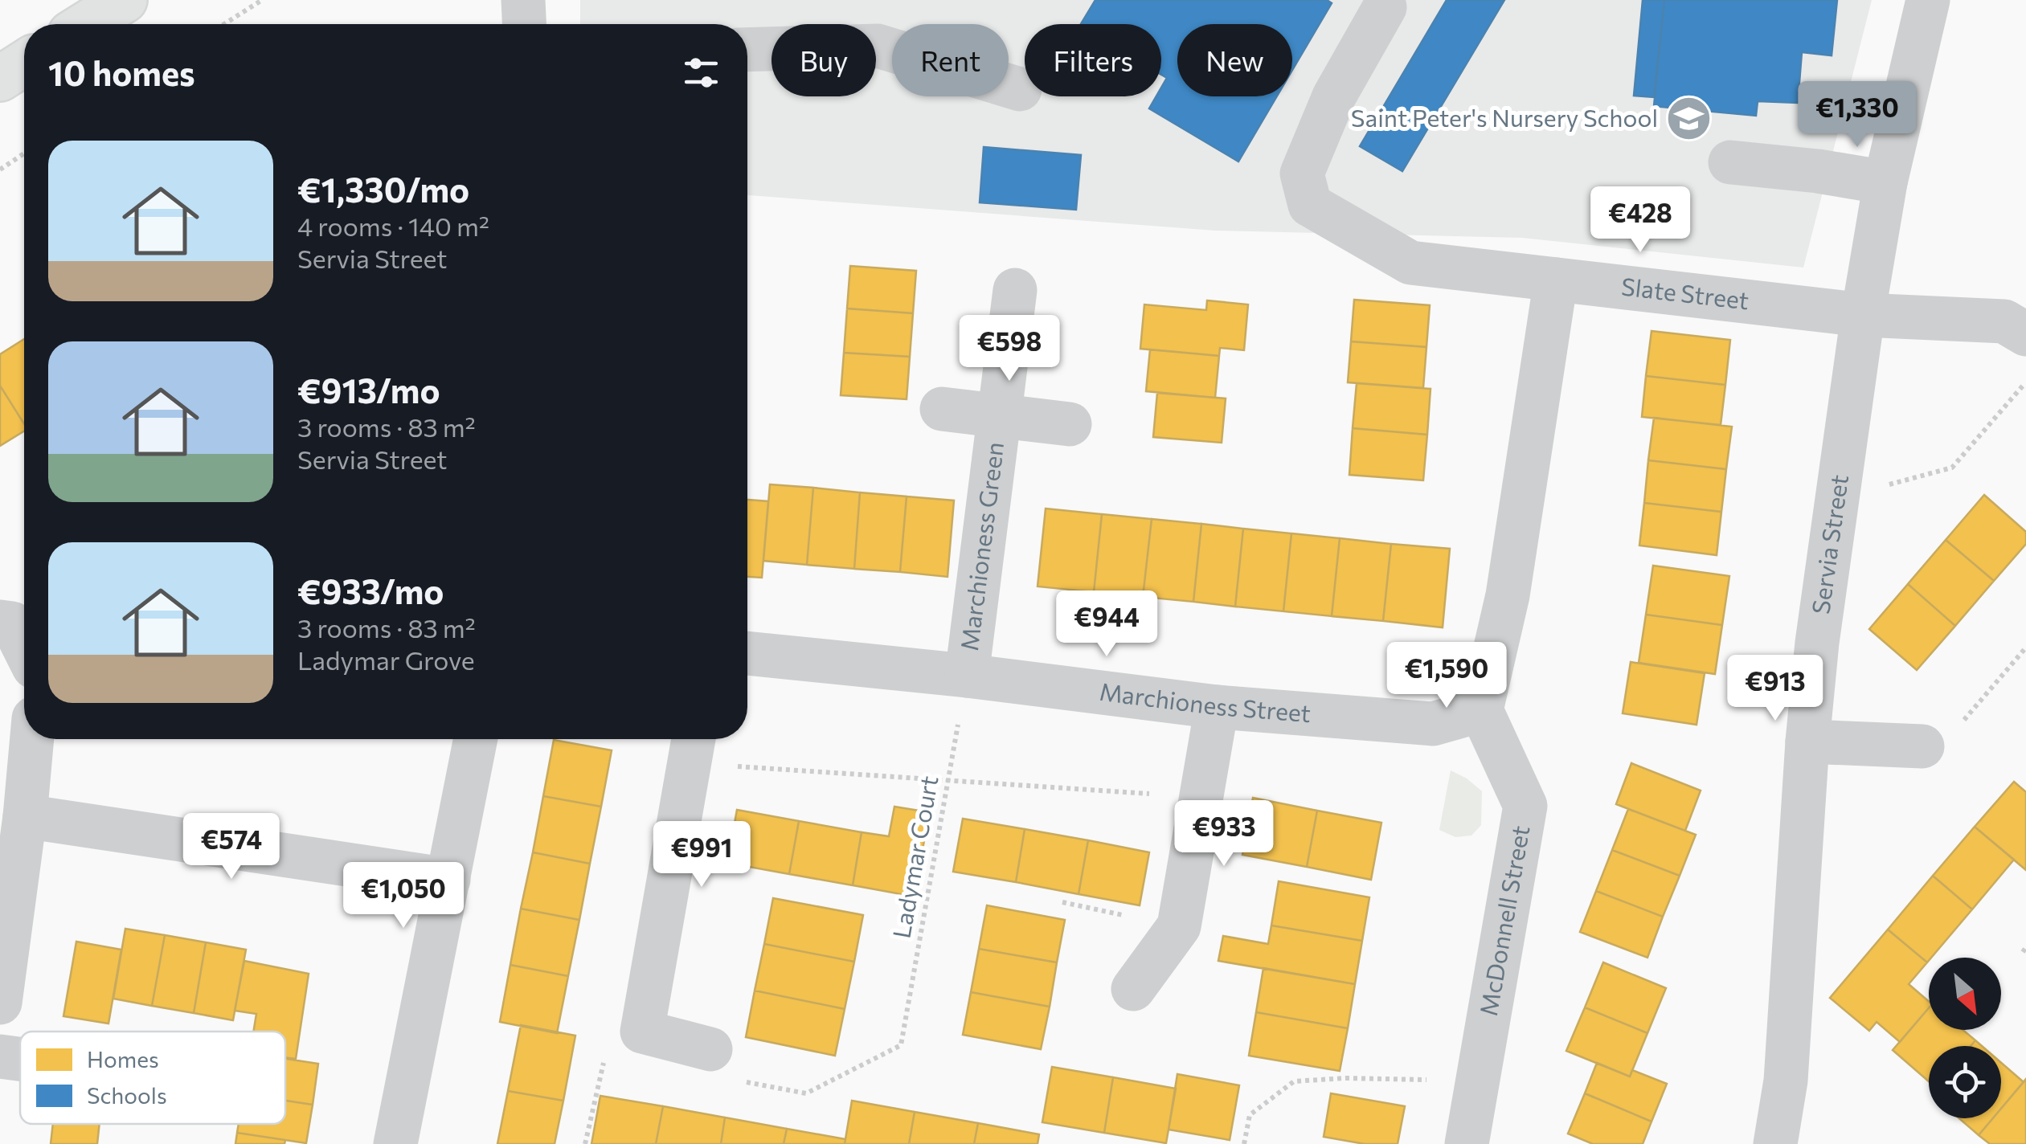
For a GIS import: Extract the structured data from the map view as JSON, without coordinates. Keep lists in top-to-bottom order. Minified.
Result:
{"streets":{"street":["Slate Street","Servia Street","Marchioness Green","Marchioness Street","McDonnell Street"],"path":["Ladymar Court"]},"crossings":[["Slate Street","Servia Street"],["Marchioness Green","Marchioness Street"],["Marchioness Green","Ladymar Court"],["Marchioness Street","Ladymar Court"],["Marchioness Street","McDonnell Street"]],"places":{"school or university":["Saint Peter's Nursery School"]},"legend":["Homes","Schools"],"north":"bottom right","page":{"chip":["Buy","Rent","Filters","New"],"heading":"10 homes","price":["€1,330","€428","€598","€944","€1,590","€913","€933","€574","€991","€1,050"],"list":[{"name":"€1,330/mo","note":"4 rooms · 140 m² · Servia Street"},{"name":"€913/mo","note":"3 rooms · 83 m² · Servia Street"},{"name":"€933/mo","note":"3 rooms · 83 m² · Ladymar Grove"}]}}
